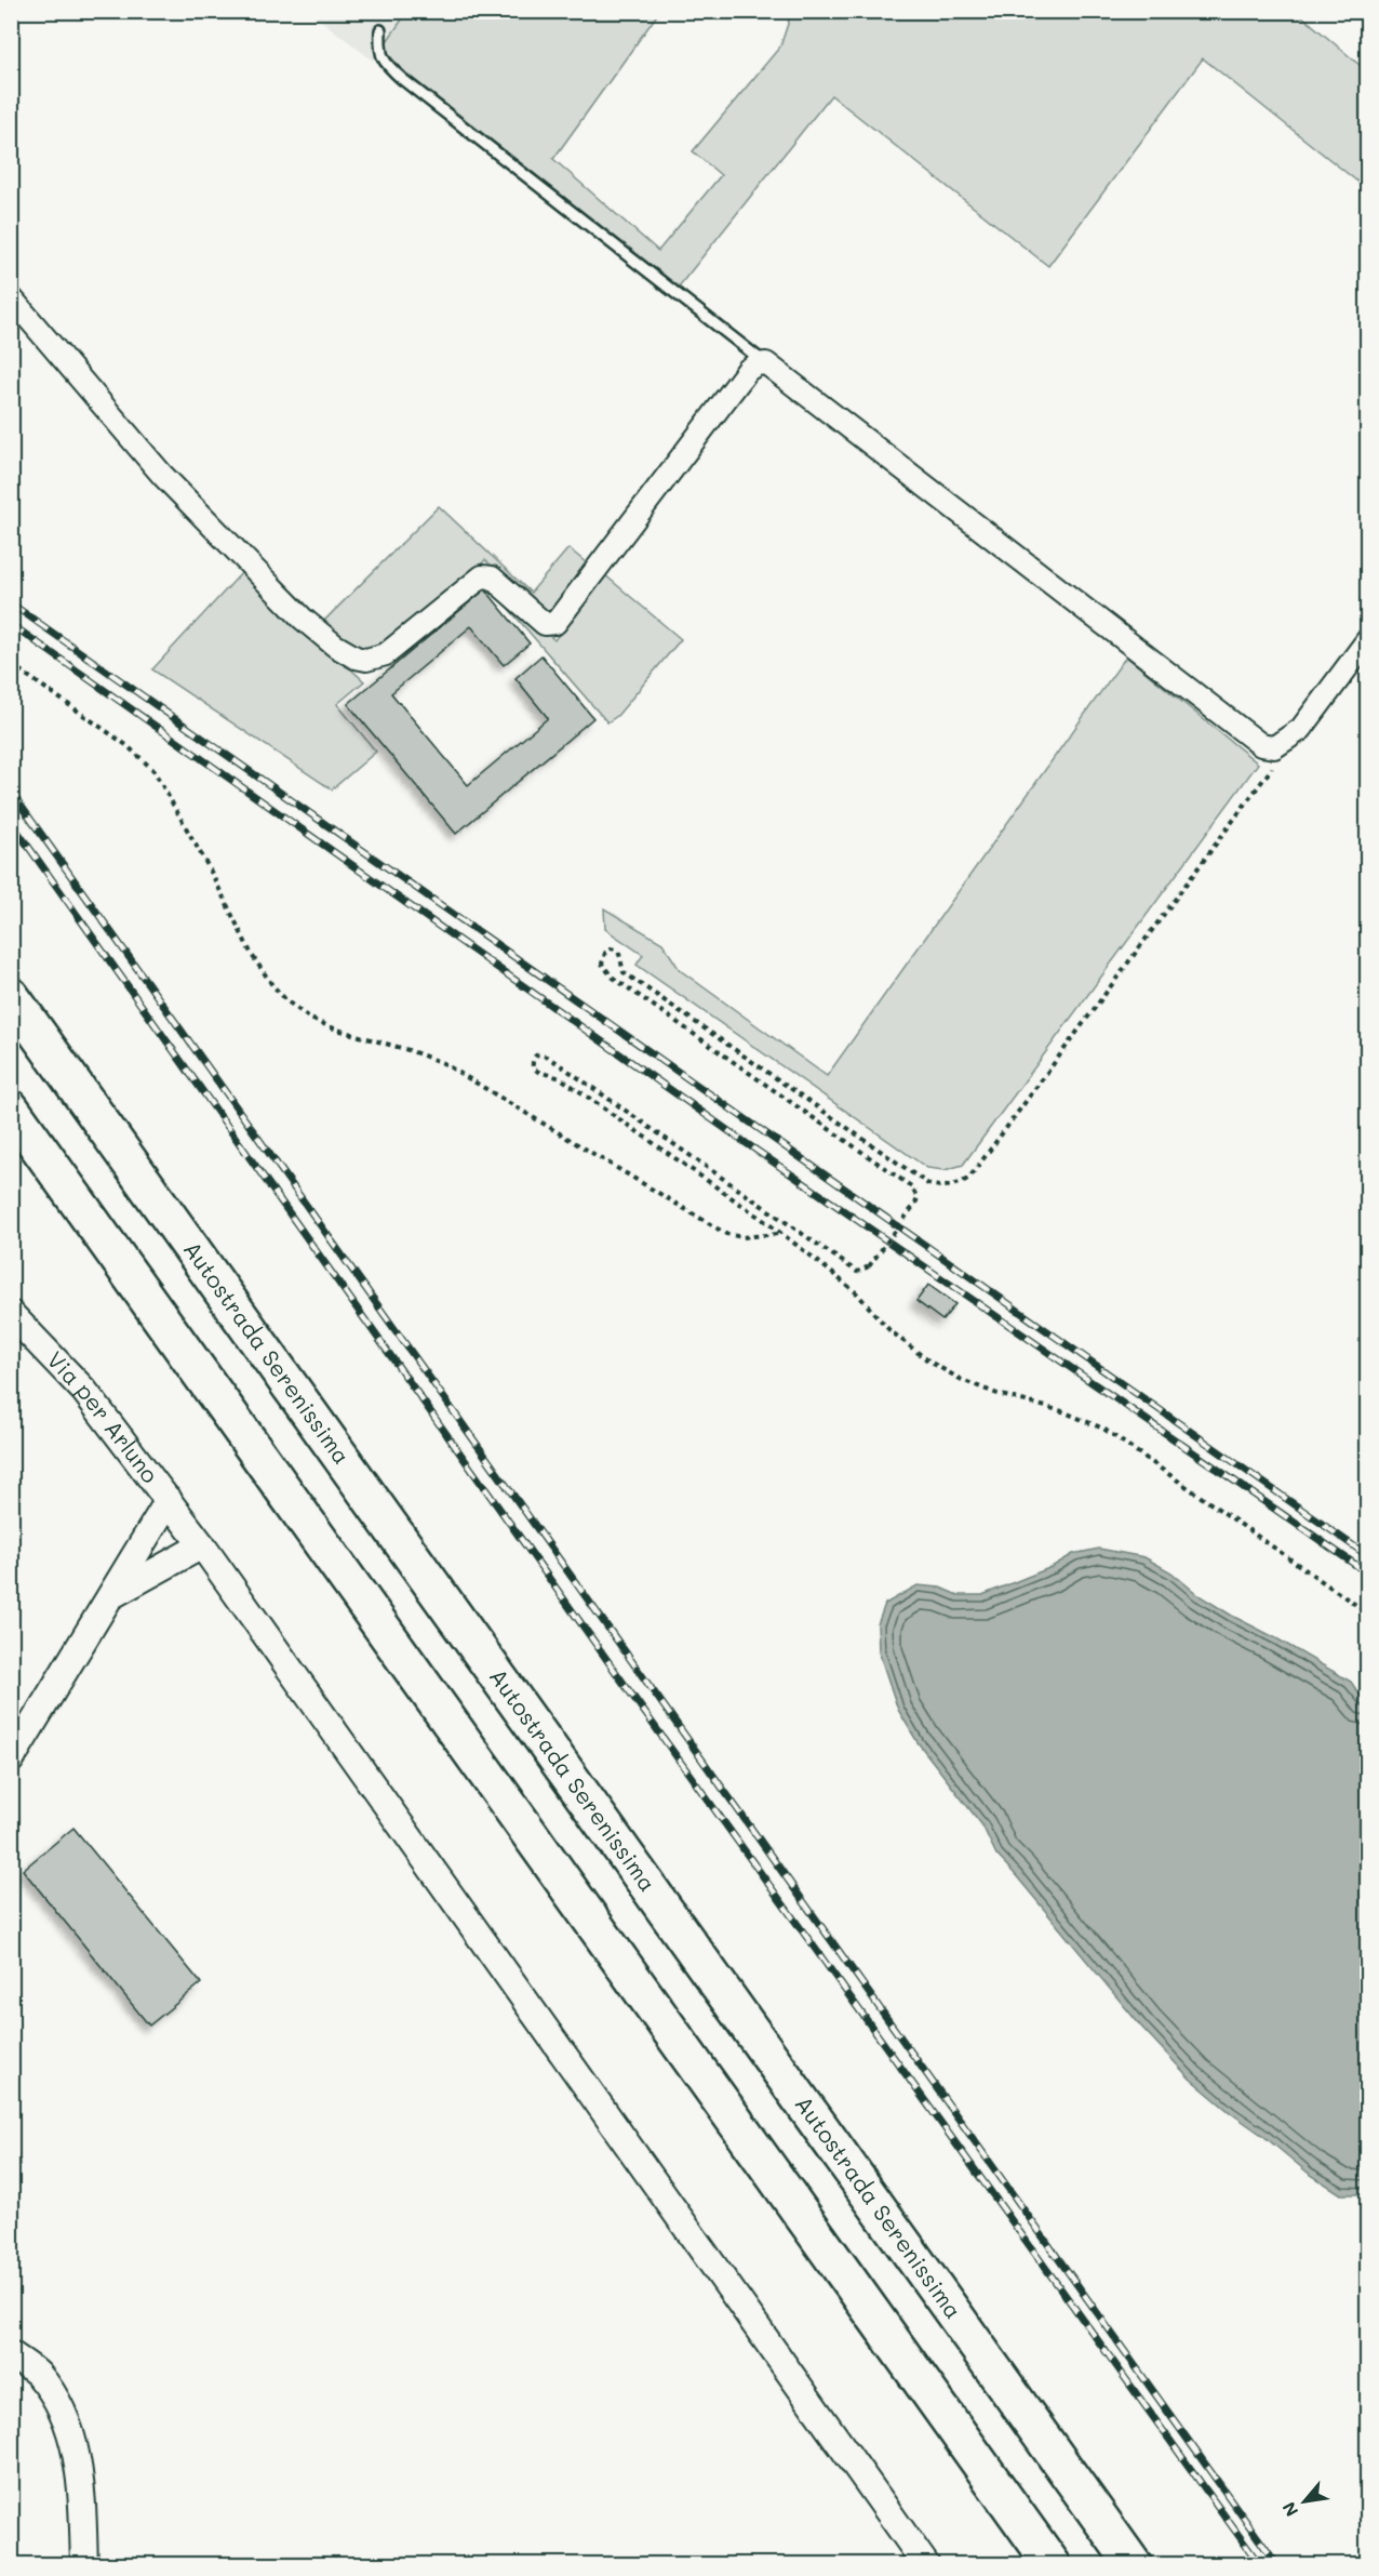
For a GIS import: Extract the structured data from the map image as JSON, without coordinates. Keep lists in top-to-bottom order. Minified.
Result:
{"streets":{"highway":["Autostrada Serenissima"],"street":["Via per Arluno"]},"north":"bottom left"}
